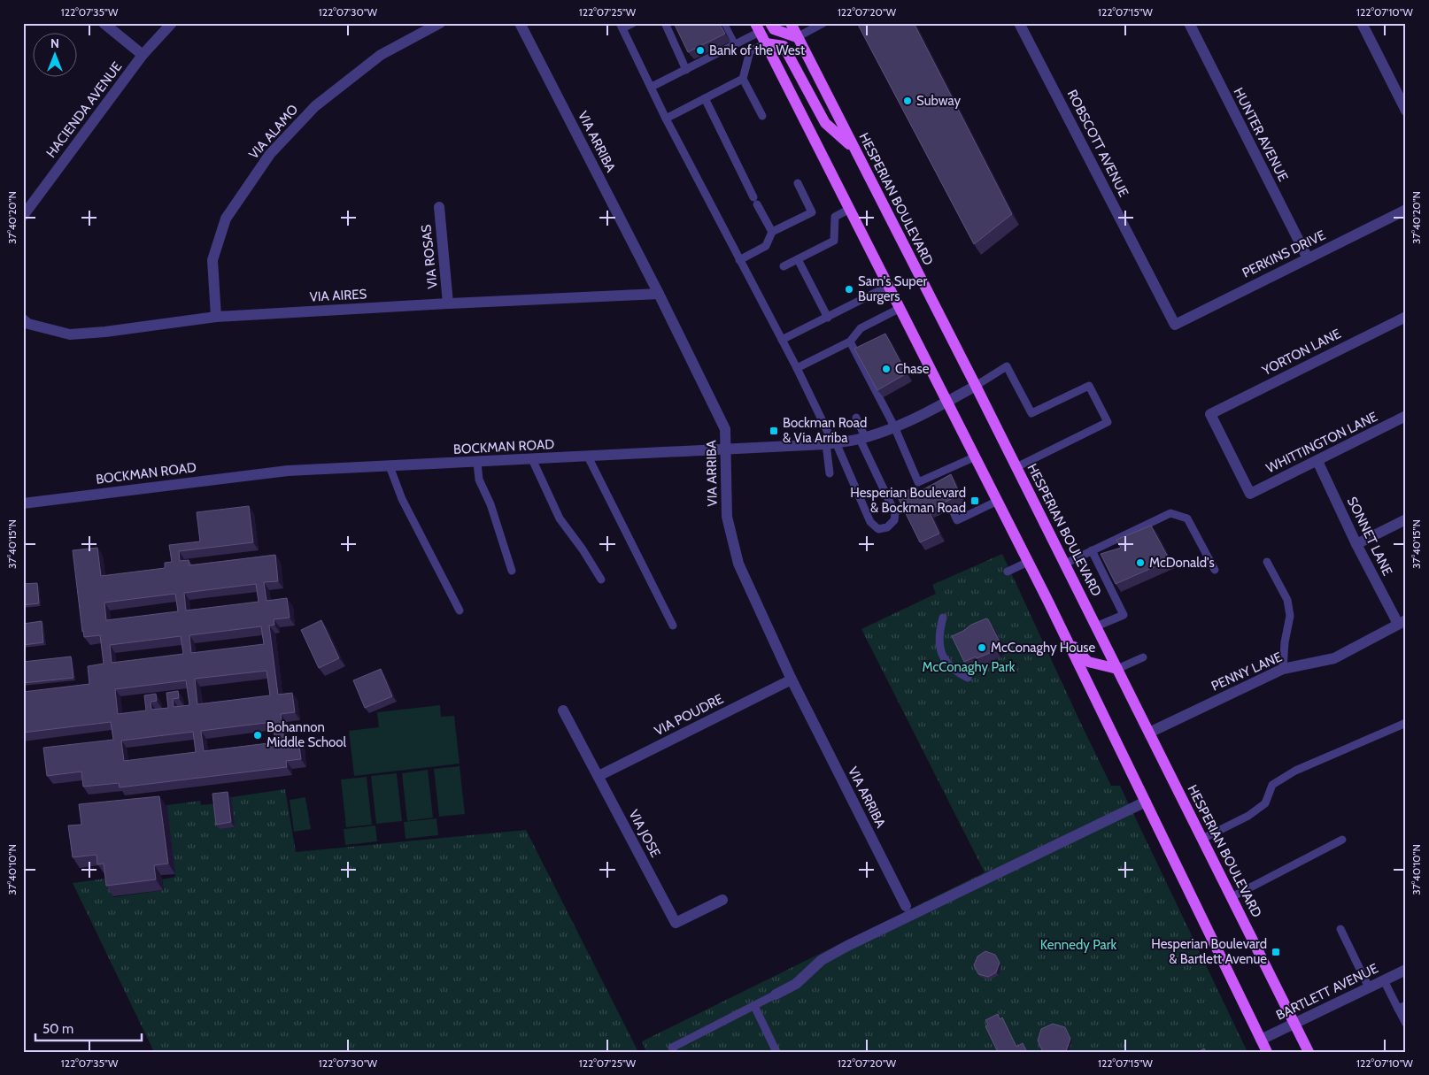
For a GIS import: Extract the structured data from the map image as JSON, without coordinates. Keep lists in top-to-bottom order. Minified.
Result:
{"streets":{"main road":["HESPERIAN BOULEVARD"],"street":["HACIENDA AVENUE","VIA ALAMO","HUNTER AVENUE","VIA ARRIBA","ROBSCOTT AVENUE","PERKINS DRIVE","VIA ROSAS","VIA AIRES","YORTON LANE","WHITTINGTON LANE","BOCKMAN ROAD","SONNET LANE","PENNY LANE","VIA POUDRE","VIA JOSE","BARTLETT AVENUE"]},"crossings":[["VIA ALAMO","VIA AIRES"],["HUNTER AVENUE","PERKINS DRIVE"],["VIA ARRIBA","VIA AIRES"],["VIA ARRIBA","BOCKMAN ROAD"],["VIA ARRIBA","VIA POUDRE"],["ROBSCOTT AVENUE","PERKINS DRIVE"],["HESPERIAN BOULEVARD","BOCKMAN ROAD"],["HESPERIAN BOULEVARD","PENNY LANE"],["HESPERIAN BOULEVARD","BARTLETT AVENUE"],["VIA ROSAS","VIA AIRES"],["YORTON LANE","WHITTINGTON LANE"],["WHITTINGTON LANE","SONNET LANE"],["SONNET LANE","PENNY LANE"],["VIA POUDRE","VIA JOSE"]],"parks":["McConaghy Park","Kennedy Park"],"places":{"other":["Bank of the West","Subway","Sam's Super Burgers","Chase","McDonald's","McConaghy House","Bohannon Middle School"],"transit":["Bockman Road & Via Arriba","Hesperian Boulevard & Bockman Road","Hesperian Boulevard & Bartlett Avenue"]},"scale_bar":"50 m","north":"top","coordinates":["122°07'35\"W","122°07'30\"W","122°07'25\"W","122°07'20\"W","122°07'15\"W","122°07'10\"W","37°40'20\"N","37°40'15\"N","37°40'10\"N"]}
